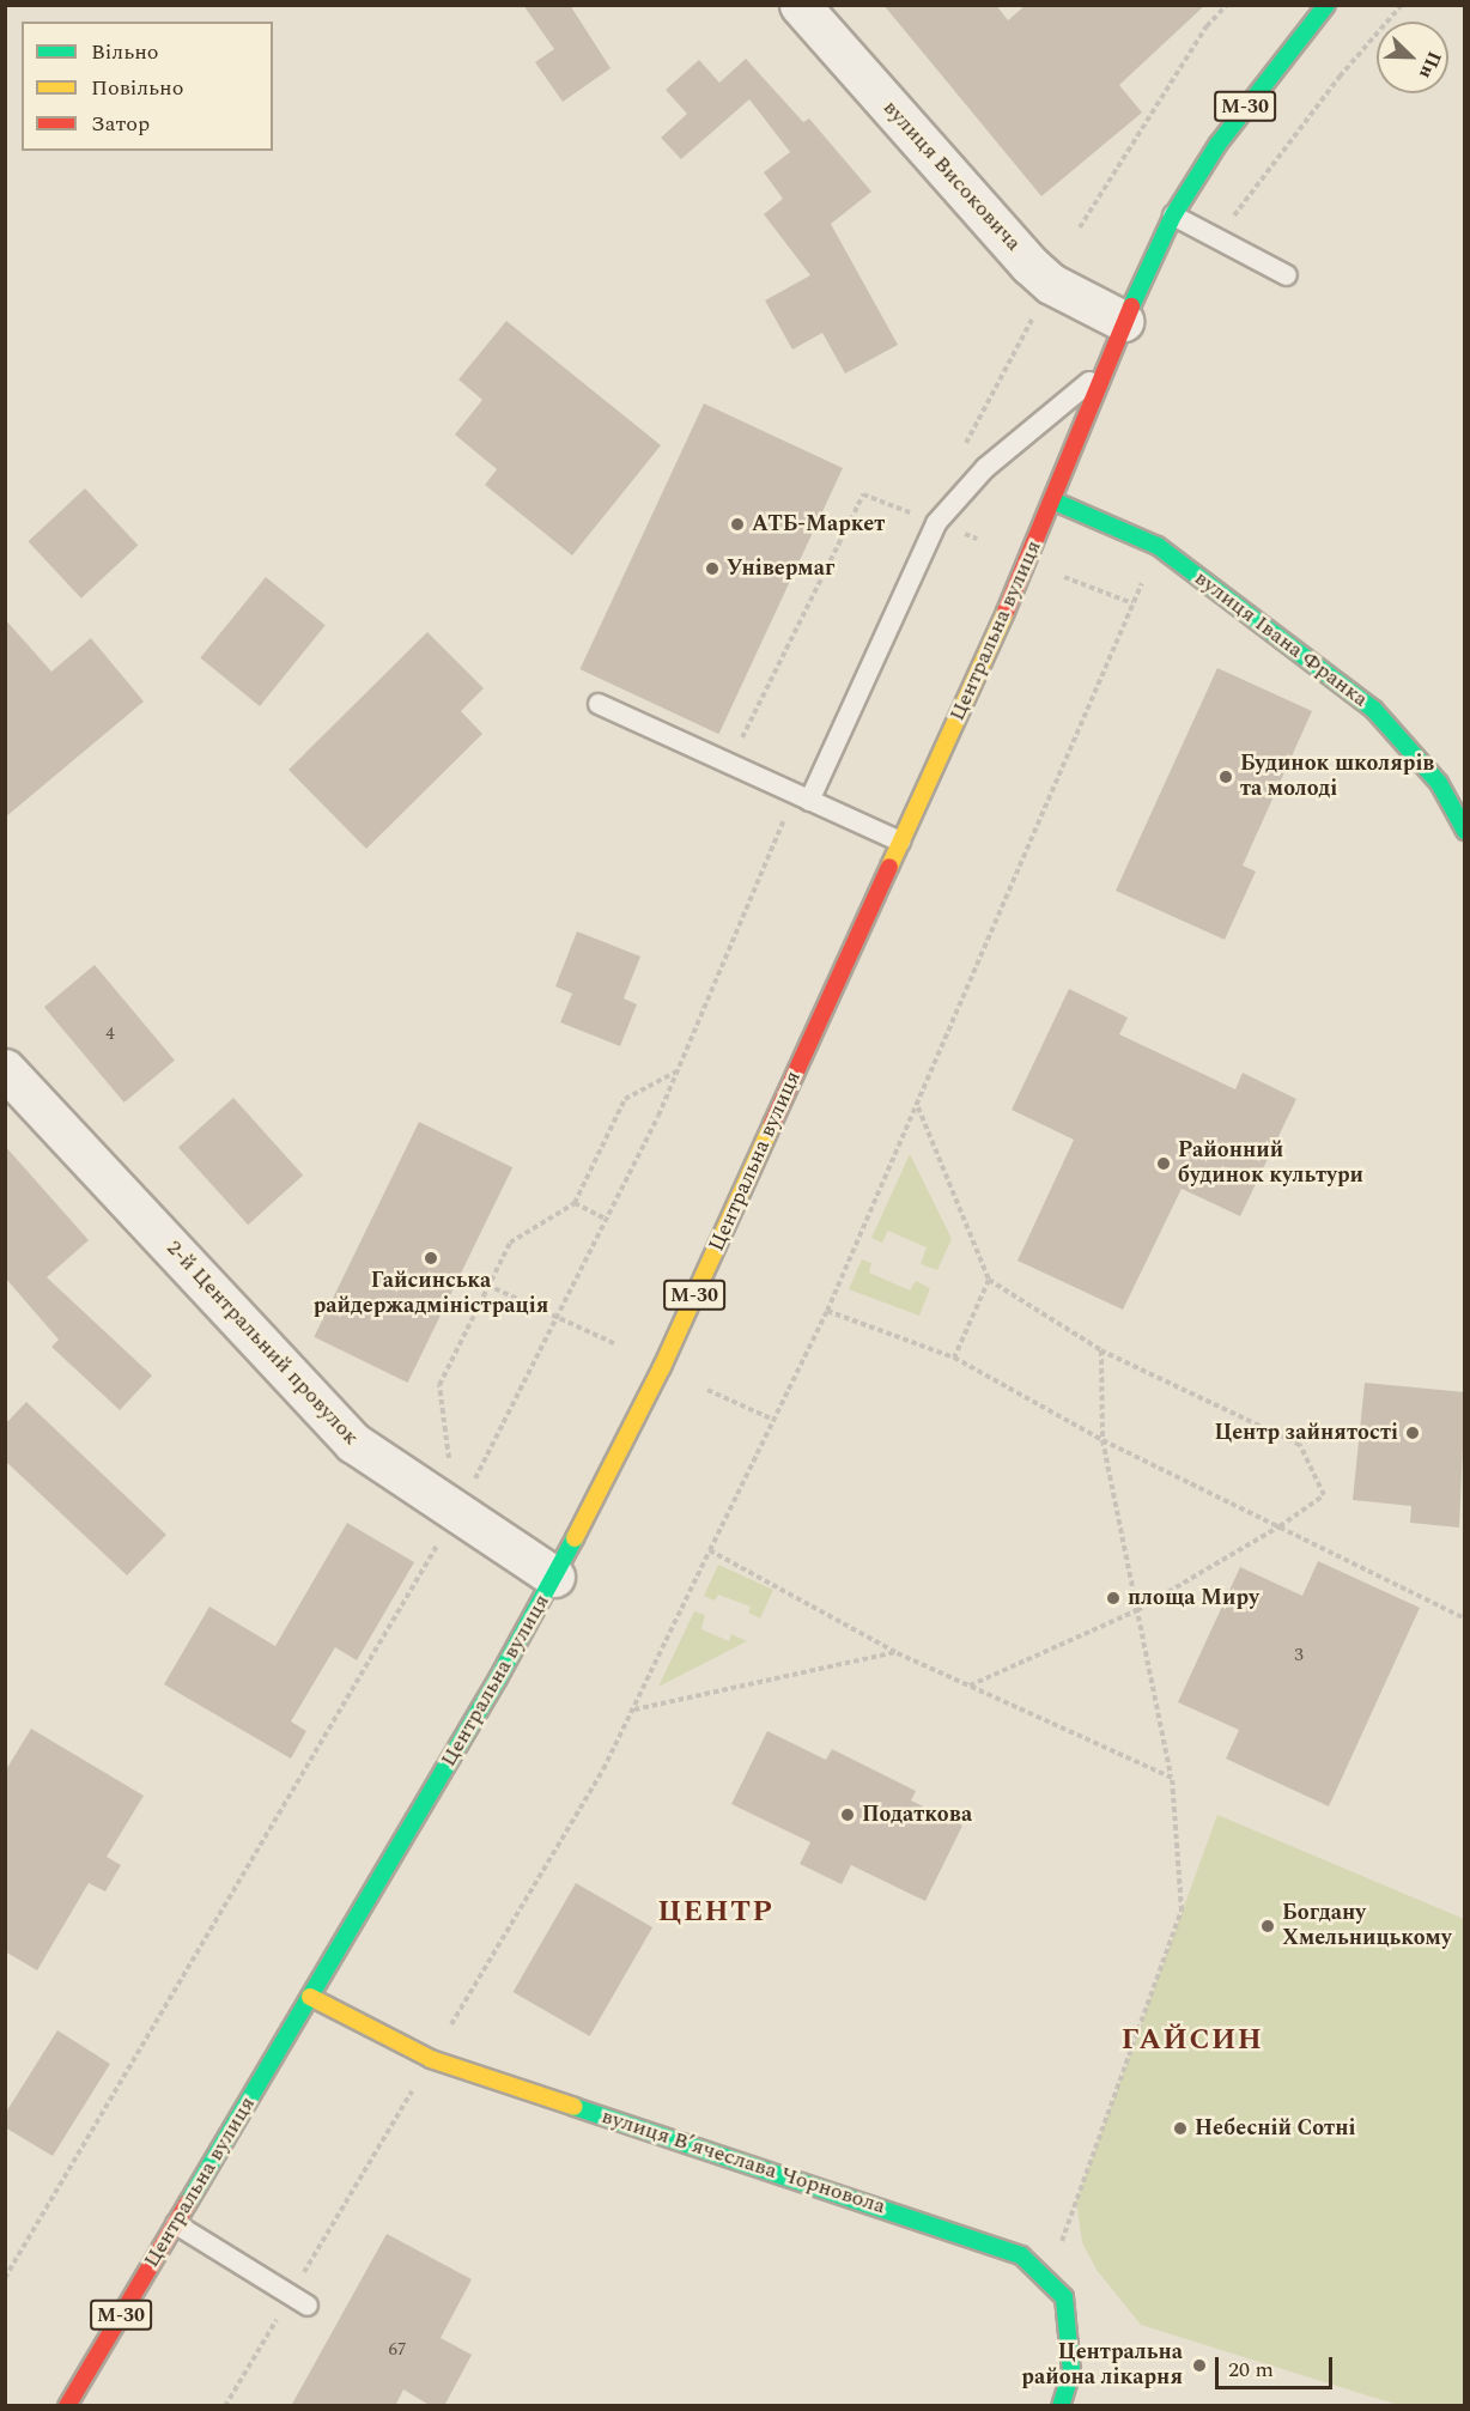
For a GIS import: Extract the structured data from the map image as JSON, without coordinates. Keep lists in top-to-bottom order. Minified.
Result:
{"streets":{"main road":["М-30","Центральна вулиця","вулиця Івана Франка","вулиця Вʼячеслава Чорновола"],"street":["вулиця Високовича","2-й Центральний провулок"]},"crossings":[["вулиця Високовича","Центральна вулиця"],["Центральна вулиця","вулиця Івана Франка"],["Центральна вулиця","2-й Центральний провулок"],["Центральна вулиця","вулиця Вʼячеслава Чорновола"]],"districts":["ЦЕНТР","ГАЙСИН"],"places":["АТБ-Маркет","Універмаг","Будинок школярів та молоді","Районний будинок культури","Гайсинська райдержадміністрація","Центр зайнятості","площа Миру","Податкова","Богдану Хмельницькому","Небесній Сотні","Центральна района лікарня"],"house_numbers":["4","3","67"],"legend":["Вільно","Повільно","Затор"],"scale_bar":"20 m","north":"bottom right"}
